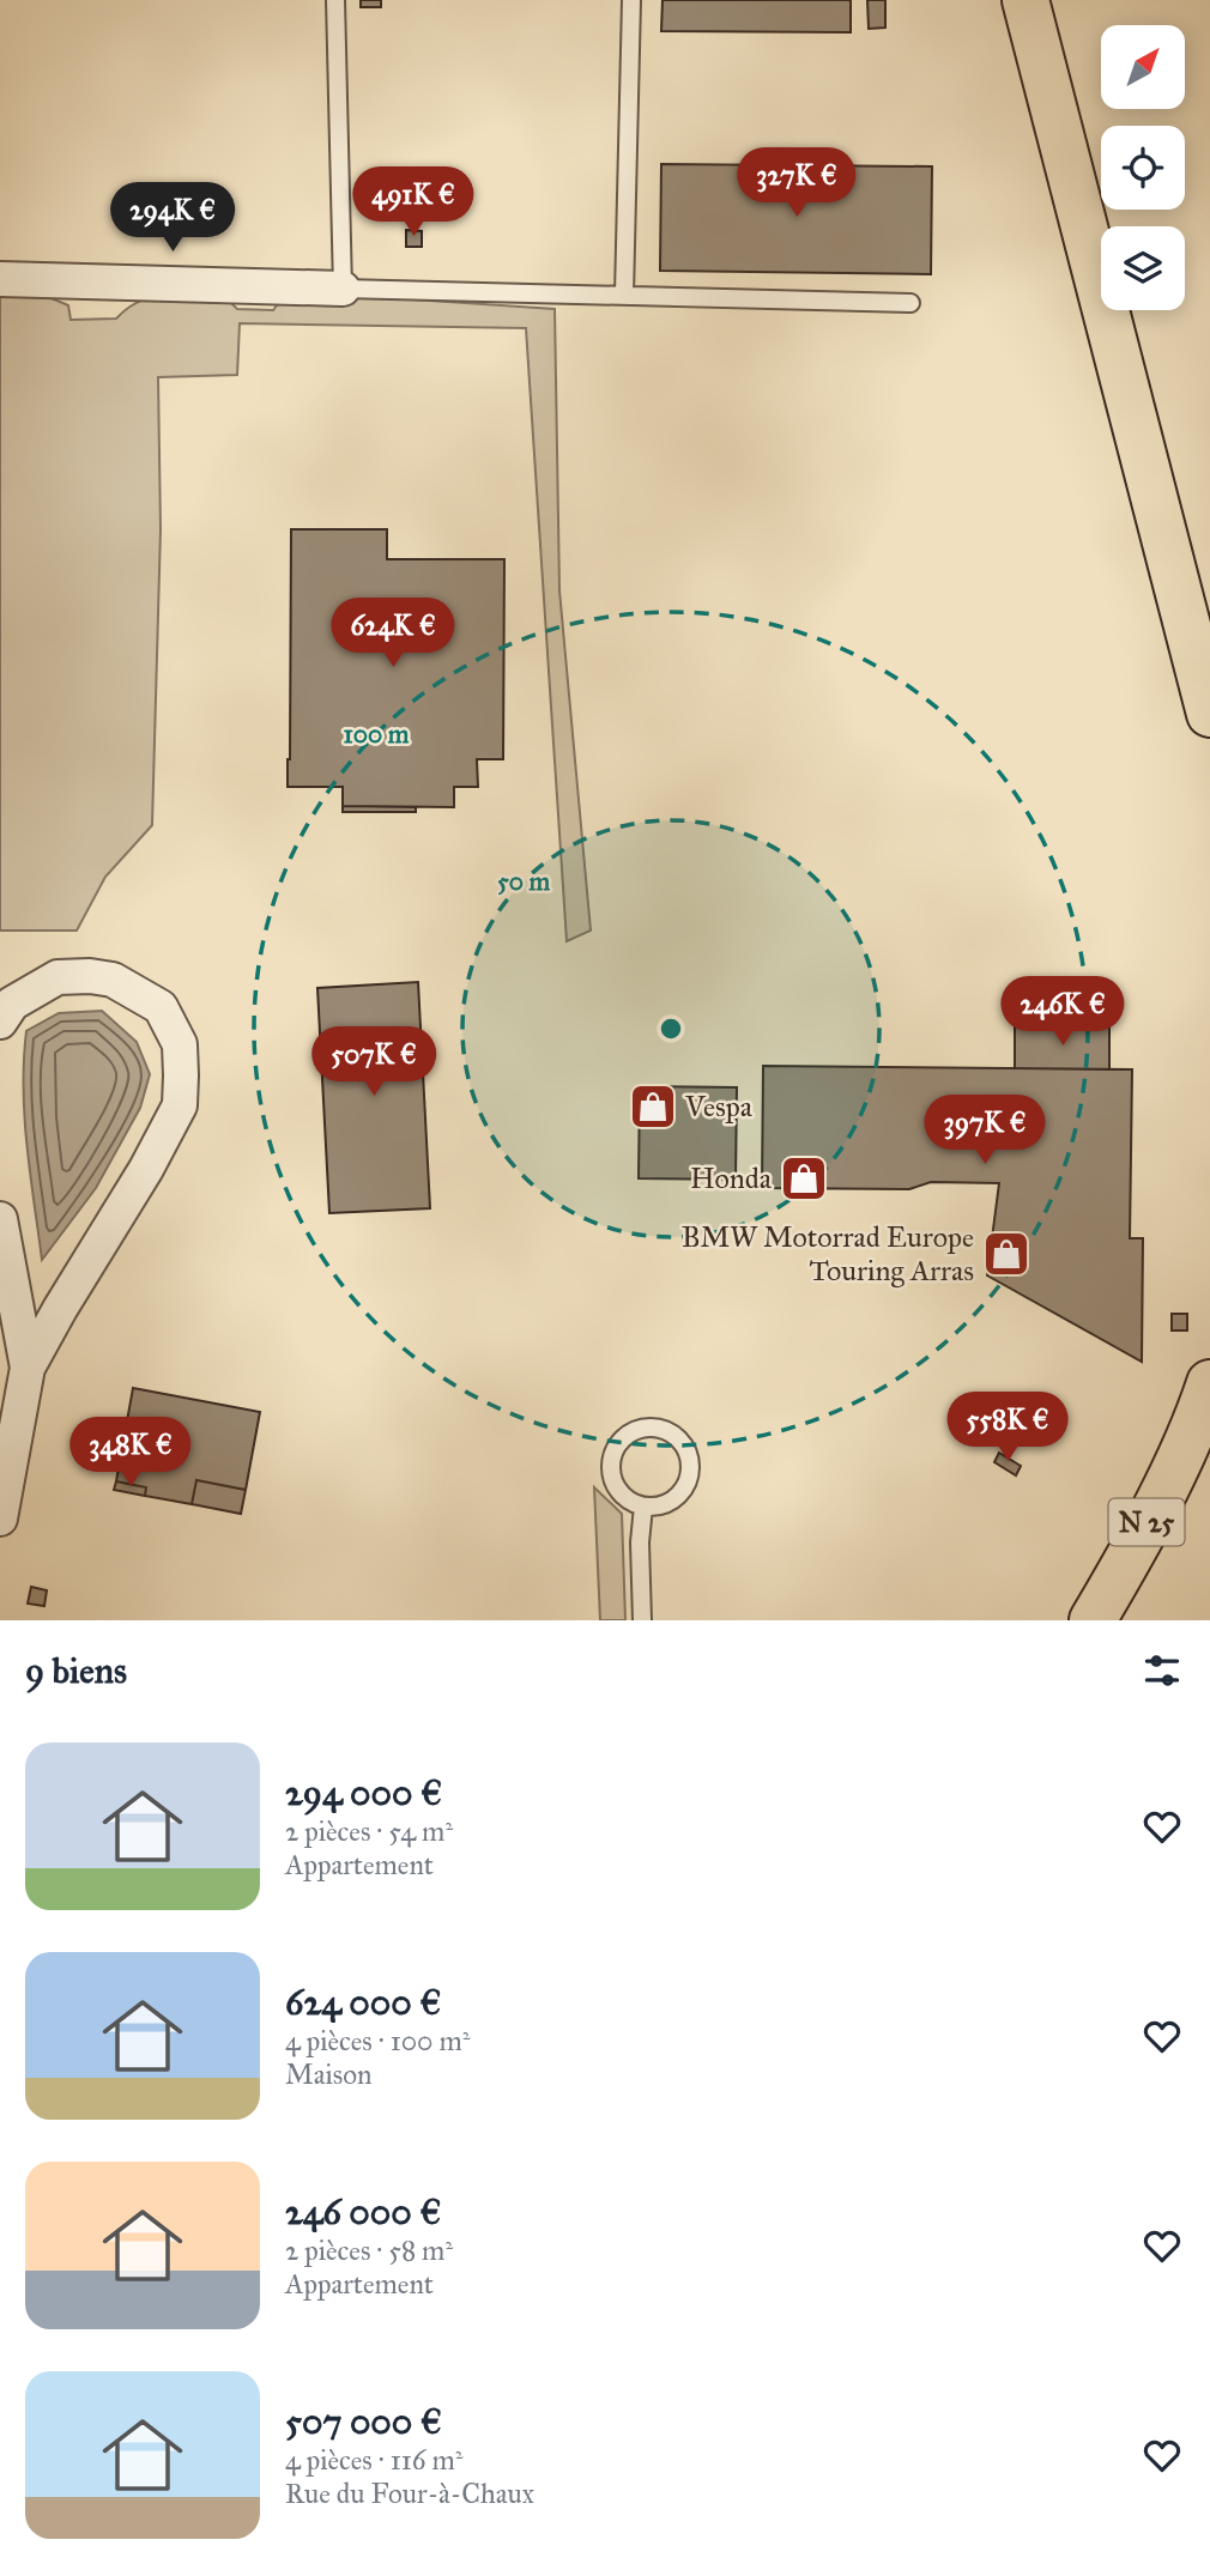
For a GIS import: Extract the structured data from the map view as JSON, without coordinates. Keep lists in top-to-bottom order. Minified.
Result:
{"streets":{"main road":["N 25"]},"places":{"shop":["Vespa","Honda","BMW Motorrad Europe Touring Arras"]},"north":"top right","page":{"price":["327K €","491K €","294K €","624K €","246K €","507K €","397K €","558K €","348K €"],"heading":"9 biens","list":[{"name":"294 000 €","note":"2 pièces · 54 m² · Appartement"},{"name":"624 000 €","note":"4 pièces · 100 m² · Maison"},{"name":"246 000 €","note":"2 pièces · 58 m² · Appartement"},{"name":"507 000 €","note":"4 pièces · 116 m² · Rue du Four-à-Chaux"}]},"rings":["100 m","50 m"]}
